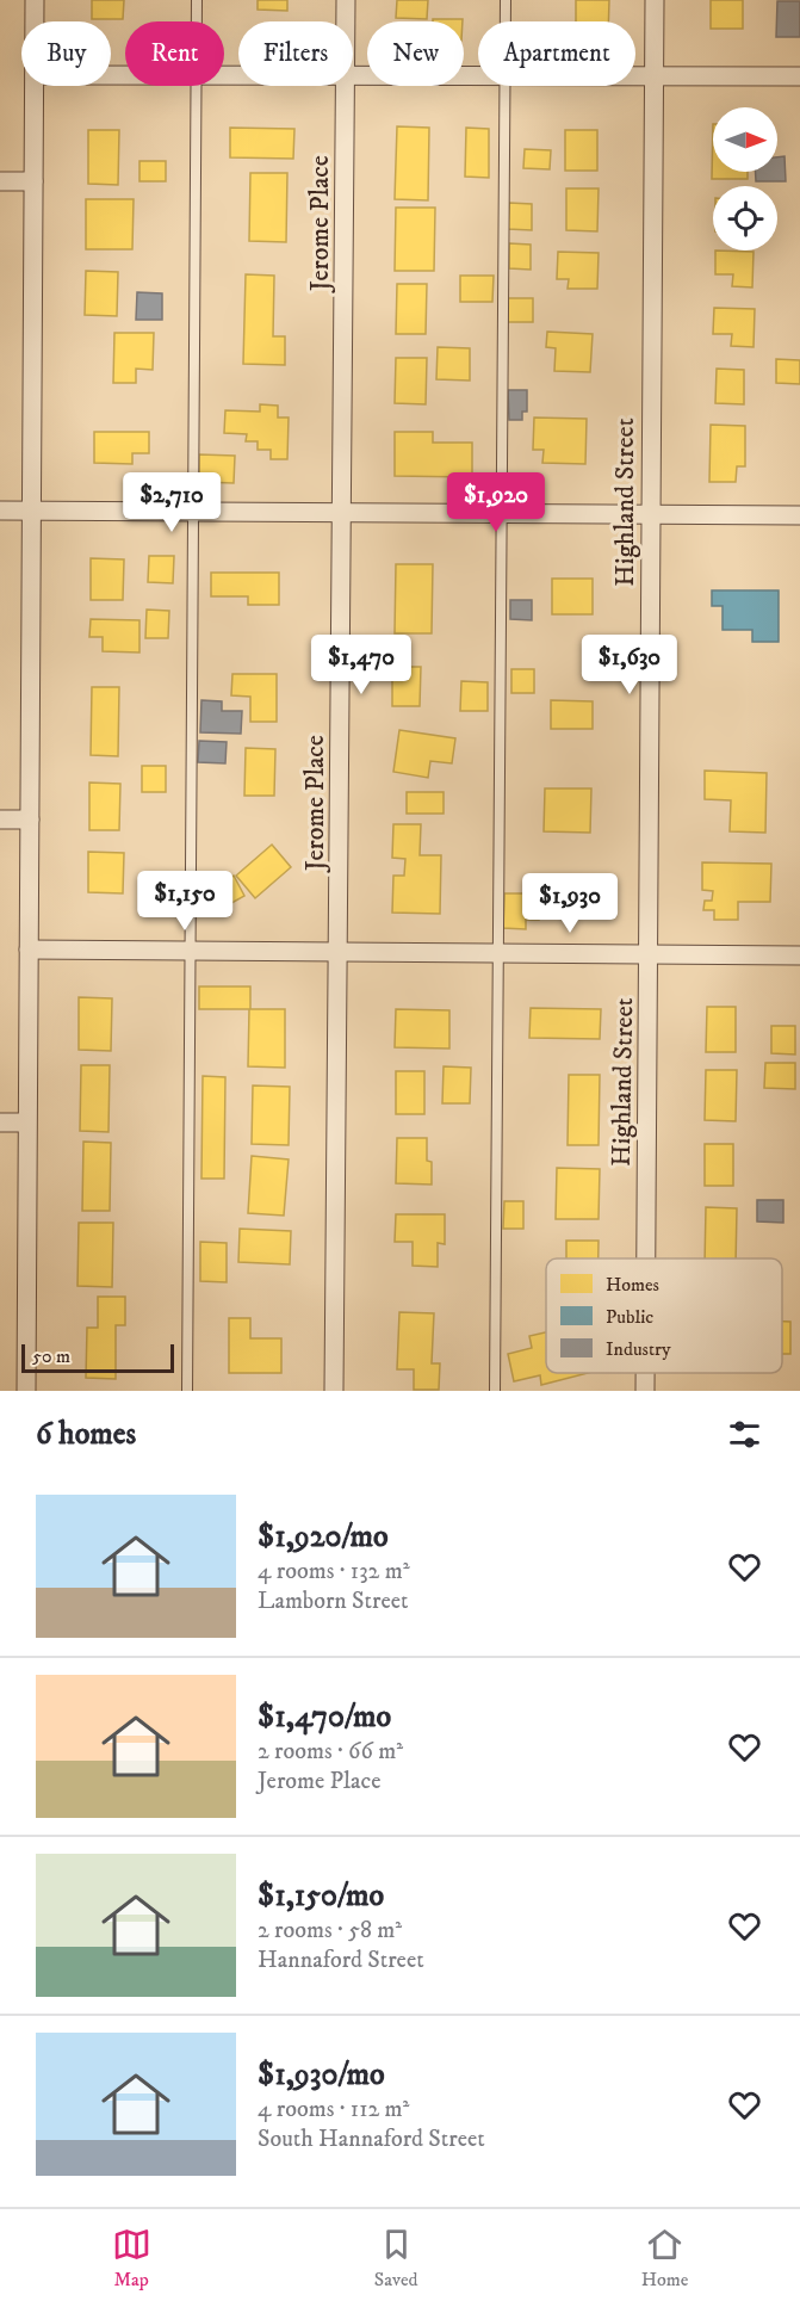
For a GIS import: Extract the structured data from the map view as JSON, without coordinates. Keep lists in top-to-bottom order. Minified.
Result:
{"streets":{"street":["Jerome Place","Highland Street"]},"legend":["Homes","Public","Industry"],"scale_bar":"50 m","north":"right","page":{"chip":["Buy","Rent","Filters","New","Apartment"],"price":["$2,710","$1,920","$1,470","$1,630","$1,150","$1,930"],"scale":"50 m","heading":"6 homes","list":[{"name":"$1,920/mo","note":"4 rooms · 132 m² · Lamborn Street"},{"name":"$1,470/mo","note":"2 rooms · 66 m² · Jerome Place"},{"name":"$1,150/mo","note":"2 rooms · 58 m² · Hannaford Street"},{"name":"$1,930/mo","note":"4 rooms · 112 m² · South Hannaford Street"}],"tabs":["Map","Saved","Home"]}}
